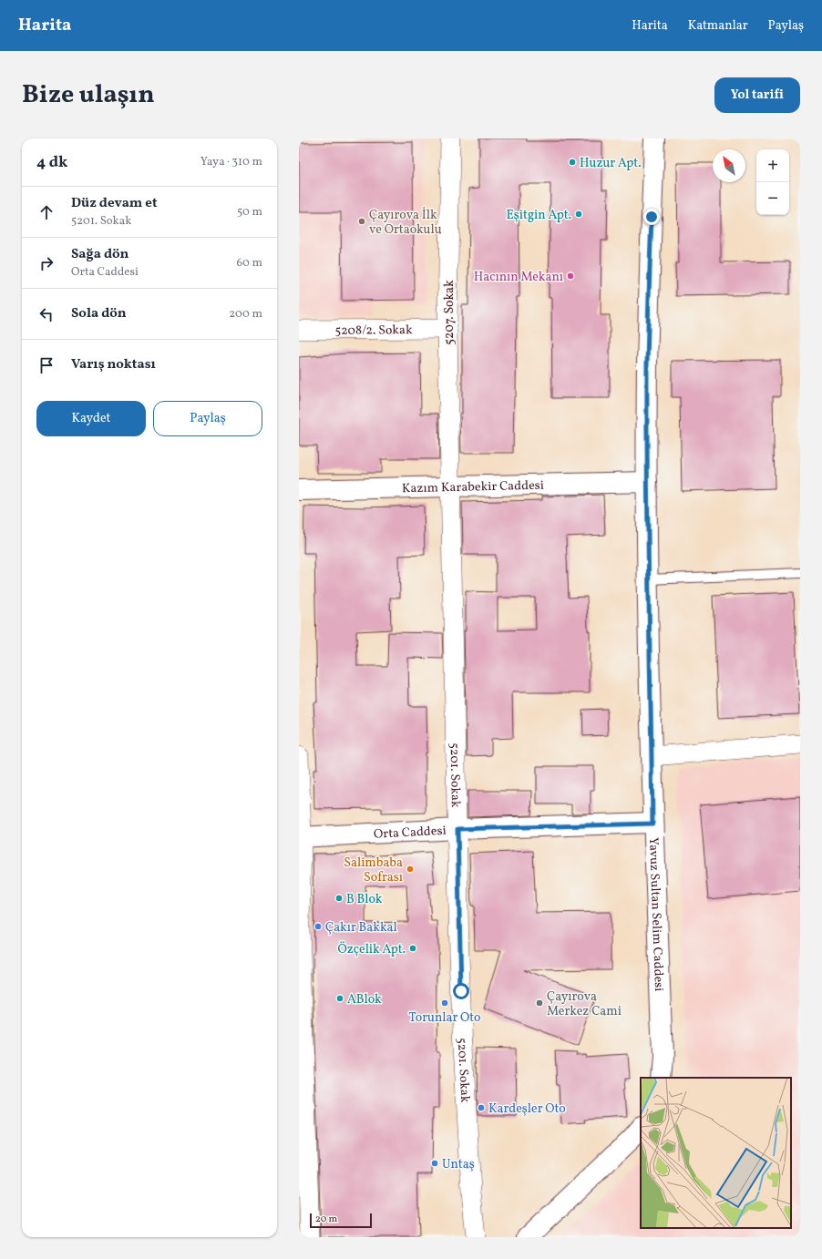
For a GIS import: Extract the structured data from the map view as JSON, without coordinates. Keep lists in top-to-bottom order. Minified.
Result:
{"streets":{"main road":["Kazım Karabekir Caddesi","Orta Caddesi","Yavuz Sultan Selim Caddesi"],"street":["5207. Sokak","5208/2. Sokak","5201. Sokak"]},"crossings":[["5207. Sokak","5208/2. Sokak"],["5207. Sokak","Kazım Karabekir Caddesi"],["5207. Sokak","5201. Sokak"],["Kazım Karabekir Caddesi","5201. Sokak"],["Kazım Karabekir Caddesi","Yavuz Sultan Selim Caddesi"],["5201. Sokak","Orta Caddesi"],["Orta Caddesi","Yavuz Sultan Selim Caddesi"]],"places":["Huzur Apt.","Eşitgin Apt.","Çayırova İlk ve Ortaokulu","Hacının Mekanı","Salimbaba Sofrası","B Blok","Çakır Bakkal","Özçelik Apt.","ABlok","Torunlar Oto","Çayırova Merkez Cami","Kardeşler Oto","Untaş"],"scale_bar":"20 m","north":"top left","page":{"header":"Harita","nav":["Harita","Katmanlar","Paylaş"],"title":"Bize ulaşın","buttons":["Yol tarifi",["Kaydet","Paylaş"]],"heading":["4 dk","Yaya · 310 m"],"map_buttons":["+","−"],"list":[["Düz devam et","5201. Sokak","50 m"],["Sağa dön","Orta Caddesi","60 m"],["Sola dön","200 m"],"Varış noktası"],"scale":"20 m"}}
